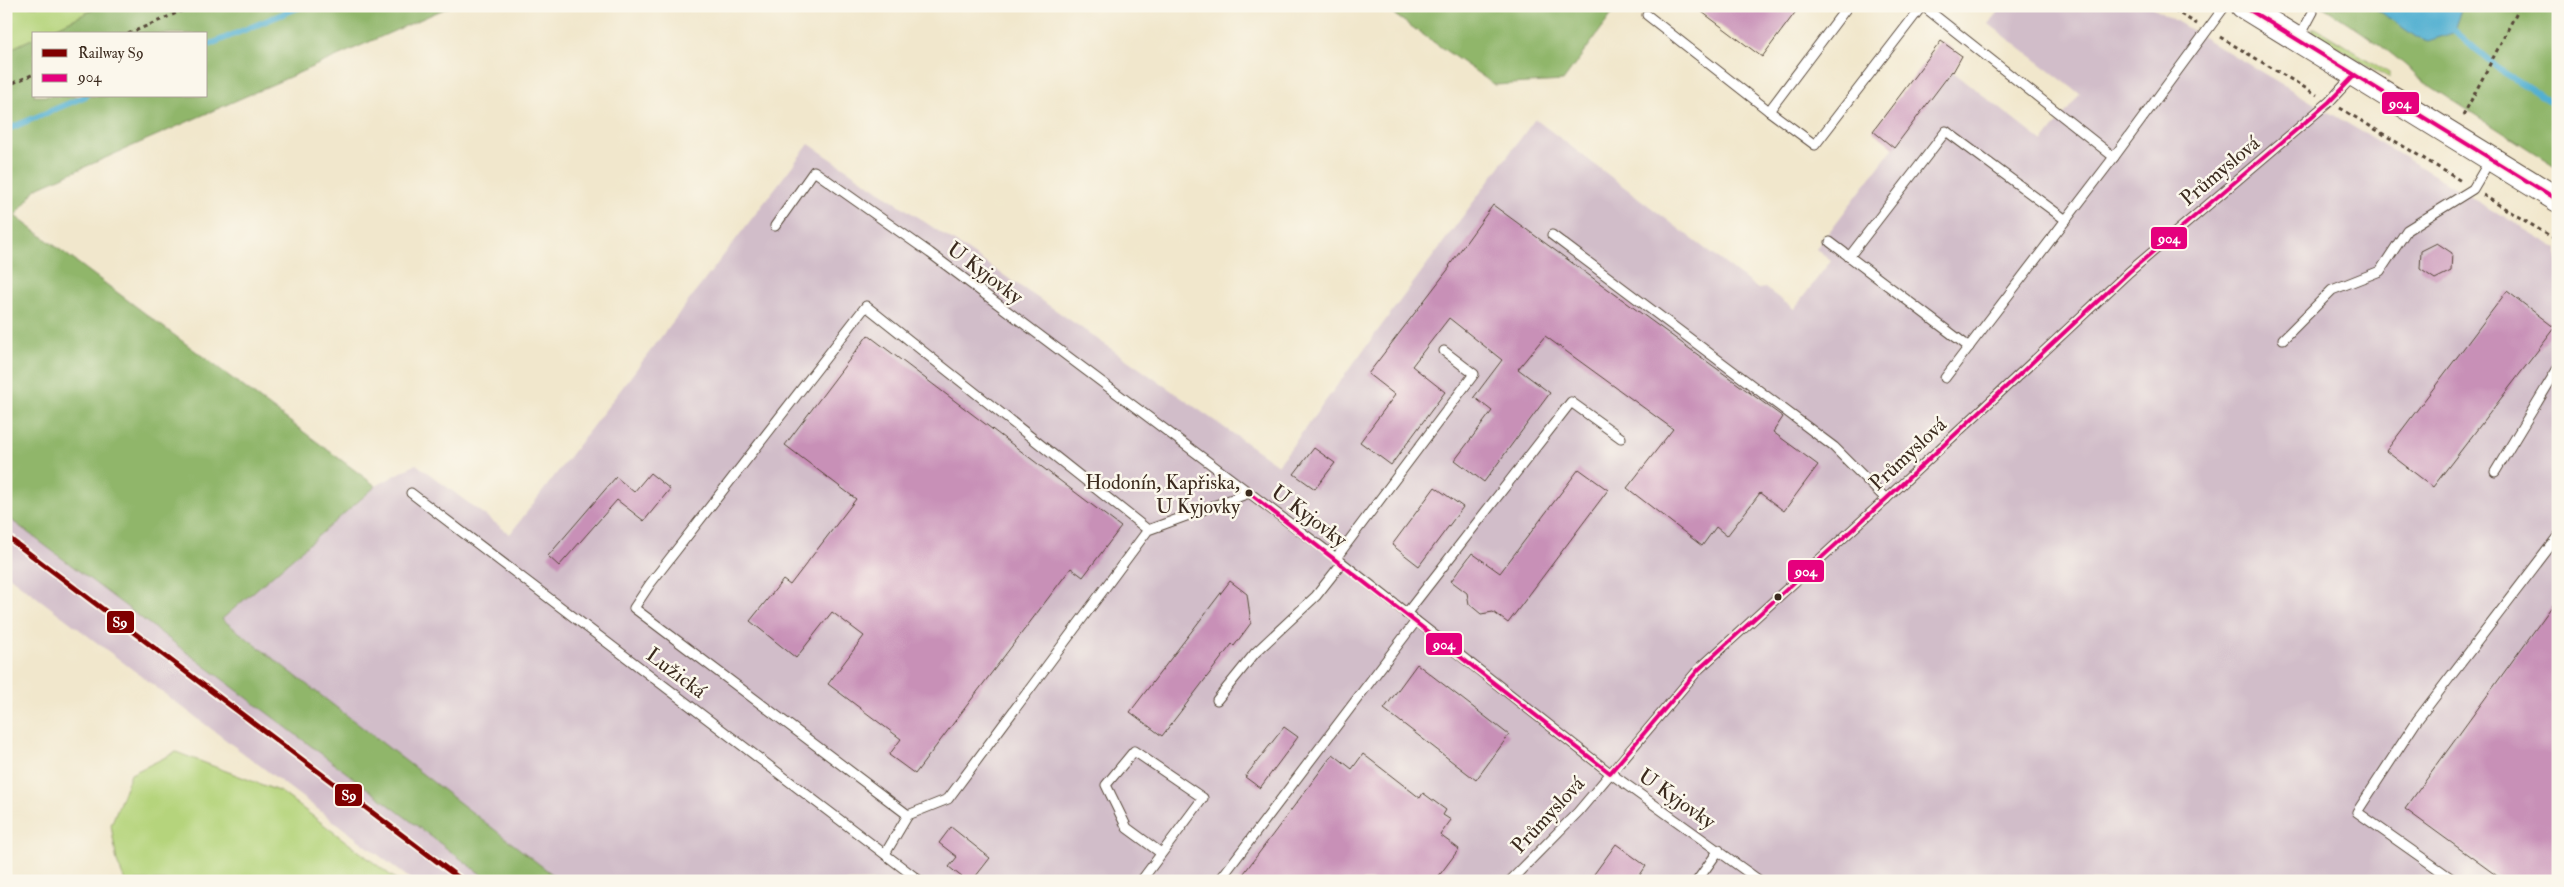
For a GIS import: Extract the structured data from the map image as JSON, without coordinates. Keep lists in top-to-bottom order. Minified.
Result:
{"streets":{"lane":["Průmyslová","U Kyjovky","Lužická"]},"crossings":[["Průmyslová","U Kyjovky"]],"places":["Hodonín, Kapřiska, U Kyjovky"],"lines":["transit line 904","rail line S9"],"legend":["Railway S9","904"]}
